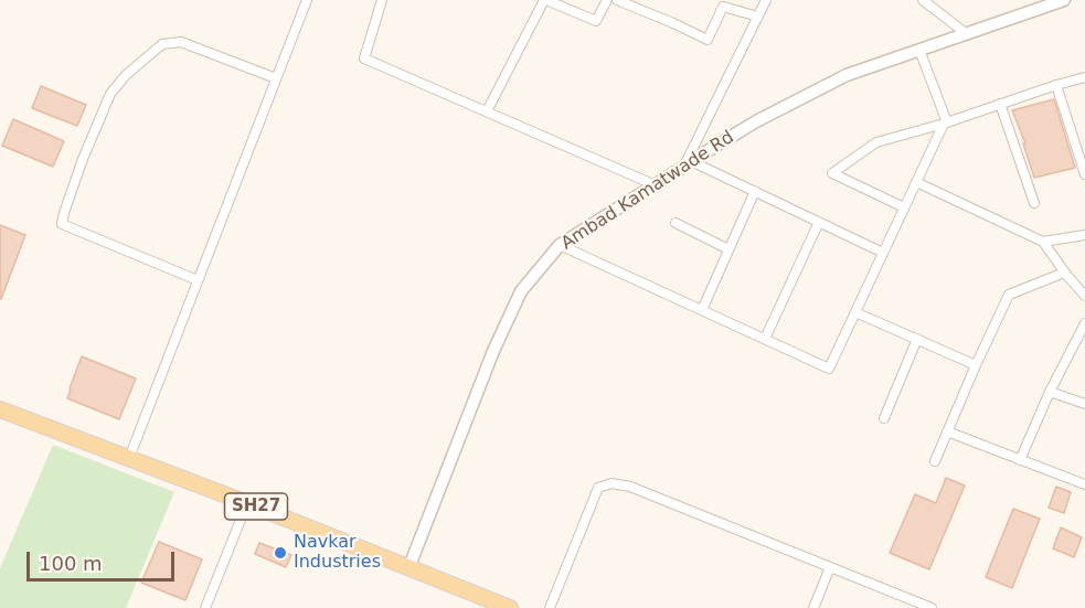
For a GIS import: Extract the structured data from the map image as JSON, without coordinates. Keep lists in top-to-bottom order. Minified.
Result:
{"streets":{"main road":["SH27"],"street":["Ambad Kamatwade Rd"]},"crossings":[["Ambad Kamatwade Rd","SH27"]],"places":["Navkar Industries"],"scale_bar":"100 m"}
